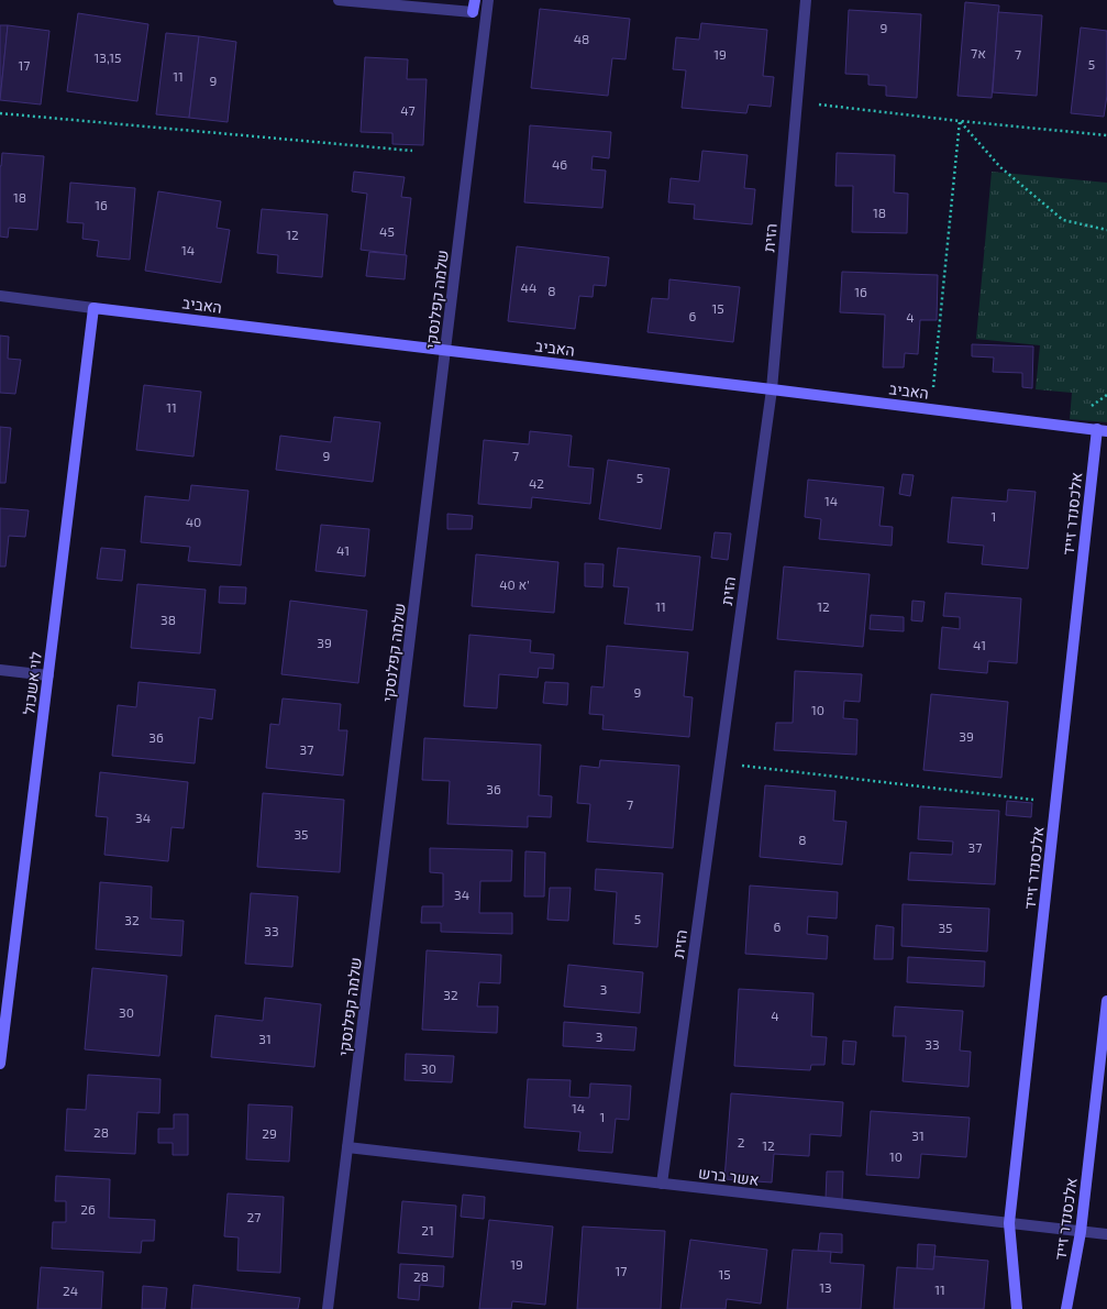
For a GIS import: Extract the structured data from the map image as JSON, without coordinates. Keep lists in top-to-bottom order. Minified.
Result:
{"streets":{"street":["הזית","שלמה קפלנסקי","האביב","אלכסנדר זייד","לוי אשכול","אשר ברש"]},"crossings":[["הזית","האביב"],["הזית","אשר ברש"],["שלמה קפלנסקי","האביב"],["שלמה קפלנסקי","אשר ברש"],["האביב","אלכסנדר זייד"],["האביב","לוי אשכול"],["אלכסנדר זייד","אשר ברש"]],"house_numbers":["9","48","7א","19","7","13,15","5","17","11","9","47","46","18","16","18","45","12","14","44","8","16","15","6","4","11","9","7","5","42","14","1","40","41","40 א'","11","12","38","39","41","9","10","39","36","37","36","7","34","35","8","37","34","5","32","6","35","33","3","32","30","4","3","31","33","30","14","1","28","29","31","2","12","10","26","27","21","19","17","15","28","13","11","24"]}
